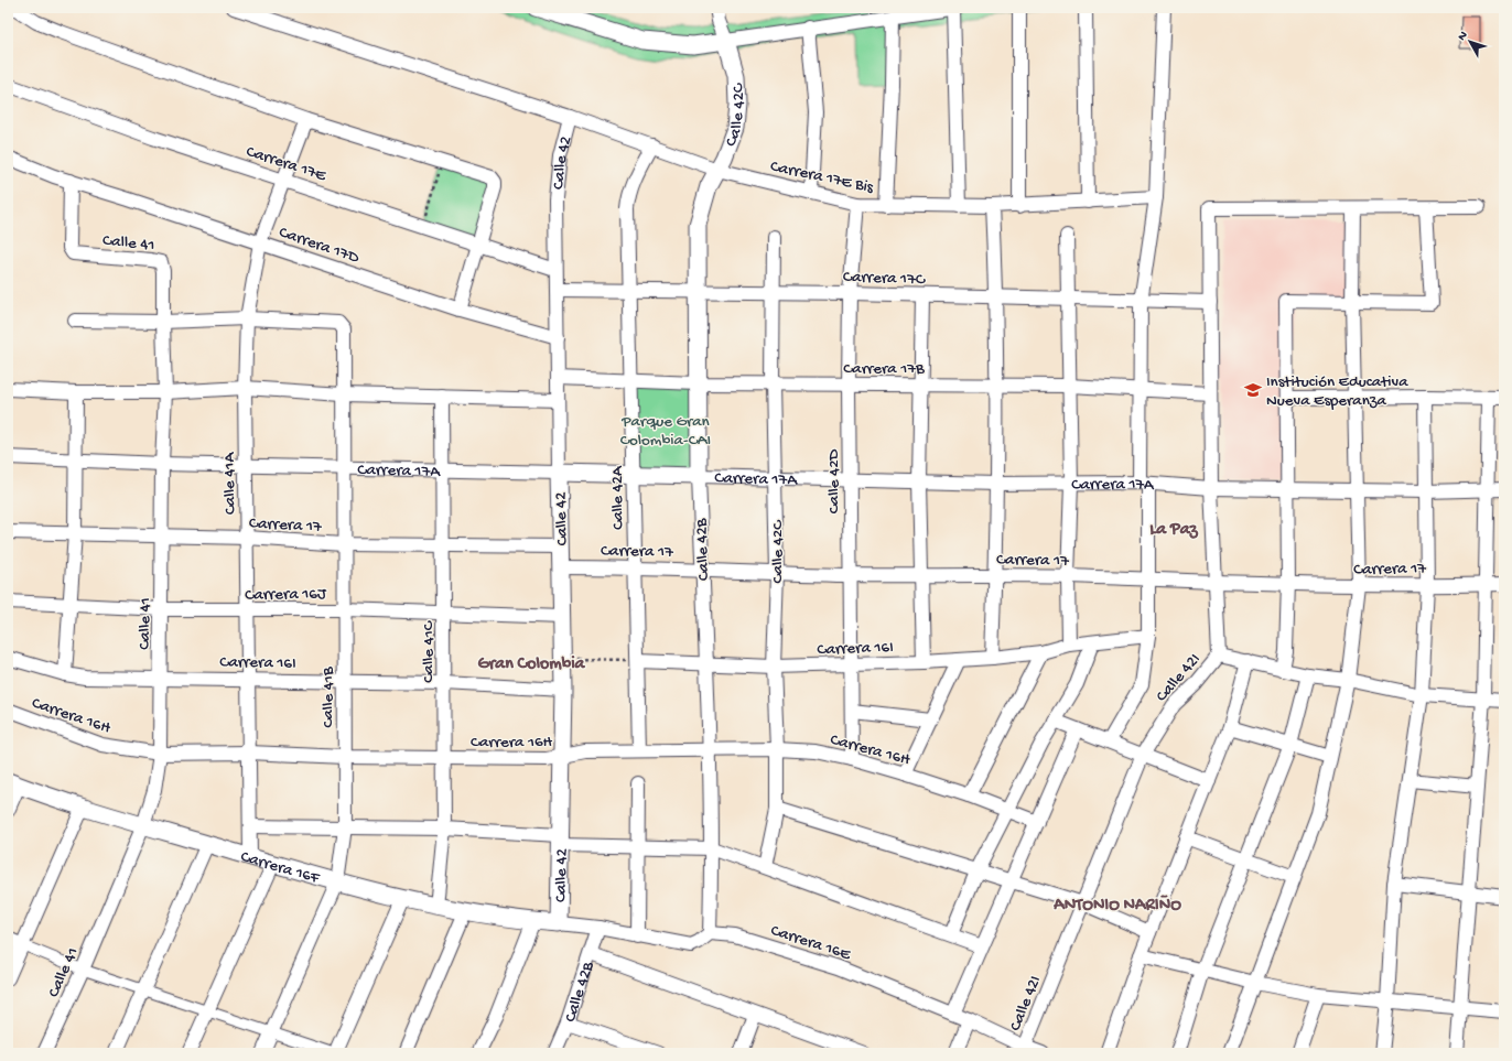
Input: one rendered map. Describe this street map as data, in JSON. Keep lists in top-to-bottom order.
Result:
{
  "streets": {
    "street": [
      "Calle 42C",
      "Carrera 17E",
      "Calle 42",
      "Carrera 17E Bis",
      "Calle 41",
      "Carrera 17D",
      "Carrera 17C",
      "Carrera 17B",
      "Carrera 17A",
      "Calle 42D",
      "Calle 41A",
      "Calle 42A",
      "Carrera 17",
      "Calle 42B",
      "Carrera 16J",
      "Carrera 16I",
      "Calle 41C",
      "Calle 42I",
      "Calle 41B",
      "Carrera 16H",
      "Carrera 16F",
      "Carrera 16E"
    ]
  },
  "crossings": [
    ["Calle 42C", "Carrera 17E Bis"],
    ["Calle 42C", "Carrera 17C"],
    ["Calle 42C", "Carrera 17B"],
    ["Calle 42C", "Carrera 17A"],
    ["Calle 42C", "Carrera 17"],
    ["Calle 42C", "Calle 42B"],
    ["Calle 42C", "Carrera 16I"],
    ["Calle 42C", "Carrera 16H"],
    ["Carrera 17E", "Calle 42"],
    ["Carrera 17E", "Calle 41A"],
    ["Calle 42", "Carrera 17E Bis"],
    ["Calle 42", "Carrera 17D"],
    ["Calle 42", "Carrera 17C"],
    ["Calle 42", "Carrera 17B"],
    ["Calle 42", "Carrera 17A"],
    ["Calle 42", "Carrera 17"],
    ["Calle 42", "Carrera 16J"],
    ["Calle 42", "Carrera 16I"],
    ["Calle 42", "Carrera 16H"],
    ["Calle 42", "Carrera 16F"],
    ["Carrera 17E Bis", "Calle 42D"],
    ["Carrera 17E Bis", "Calle 42A"],
    ["Carrera 17E Bis", "Calle 42B"],
    ["Calle 41", "Carrera 17D"],
    ["Calle 41", "Carrera 17A"],
    ["Calle 41", "Carrera 17"],
    ["Calle 41", "Carrera 16J"],
    ["Calle 41", "Carrera 16I"],
    ["Calle 41", "Carrera 16H"],
    ["Calle 41", "Carrera 16F"],
    ["Carrera 17D", "Calle 41A"],
    ["Carrera 17C", "Calle 42D"],
    ["Carrera 17C", "Calle 42A"],
    ["Carrera 17C", "Calle 42B"],
    ["Carrera 17C", "Calle 42I"],
    ["Carrera 17B", "Calle 42D"],
    ["Carrera 17B", "Calle 42A"],
    ["Carrera 17B", "Calle 42B"],
    ["Carrera 17B", "Calle 42I"],
    ["Carrera 17A", "Calle 42D"],
    ["Carrera 17A", "Calle 41A"],
    ["Carrera 17A", "Calle 42A"],
    ["Carrera 17A", "Calle 42B"],
    ["Carrera 17A", "Calle 41C"],
    ["Carrera 17A", "Calle 42I"],
    ["Carrera 17A", "Calle 41B"],
    ["Calle 42D", "Carrera 17"],
    ["Calle 42D", "Carrera 16I"],
    ["Calle 42D", "Carrera 16H"],
    ["Calle 41A", "Carrera 17"],
    ["Calle 41A", "Carrera 16J"],
    ["Calle 41A", "Carrera 16I"],
    ["Calle 41A", "Calle 41B"],
    ["Calle 41A", "Carrera 16H"],
    ["Calle 41A", "Carrera 16F"],
    ["Calle 42A", "Carrera 17"],
    ["Calle 42A", "Carrera 16I"],
    ["Calle 42A", "Carrera 16H"],
    ["Carrera 17", "Calle 42B"],
    ["Carrera 17", "Calle 41C"],
    ["Carrera 17", "Calle 42I"],
    ["Carrera 17", "Calle 41B"],
    ["Calle 42B", "Carrera 16I"],
    ["Calle 42B", "Carrera 16H"],
    ["Calle 42B", "Carrera 16E"],
    ["Carrera 16J", "Calle 41C"],
    ["Carrera 16J", "Calle 41B"],
    ["Carrera 16I", "Calle 41C"],
    ["Carrera 16I", "Calle 41B"],
    ["Calle 41C", "Carrera 16H"],
    ["Calle 41C", "Carrera 16F"],
    ["Calle 42I", "Carrera 16E"],
    ["Calle 41B", "Carrera 16H"],
    ["Calle 41B", "Carrera 16F"]
  ],
  "districts": ["La Paz", "Gran Colombia", "ANTONIO NARIÑO"],
  "parks": ["Parque Gran Colombia-CAI"],
  "places": {
    "school or university": ["Institución Educativa Nueva Esperanza"]
  },
  "north": "top left"
}
